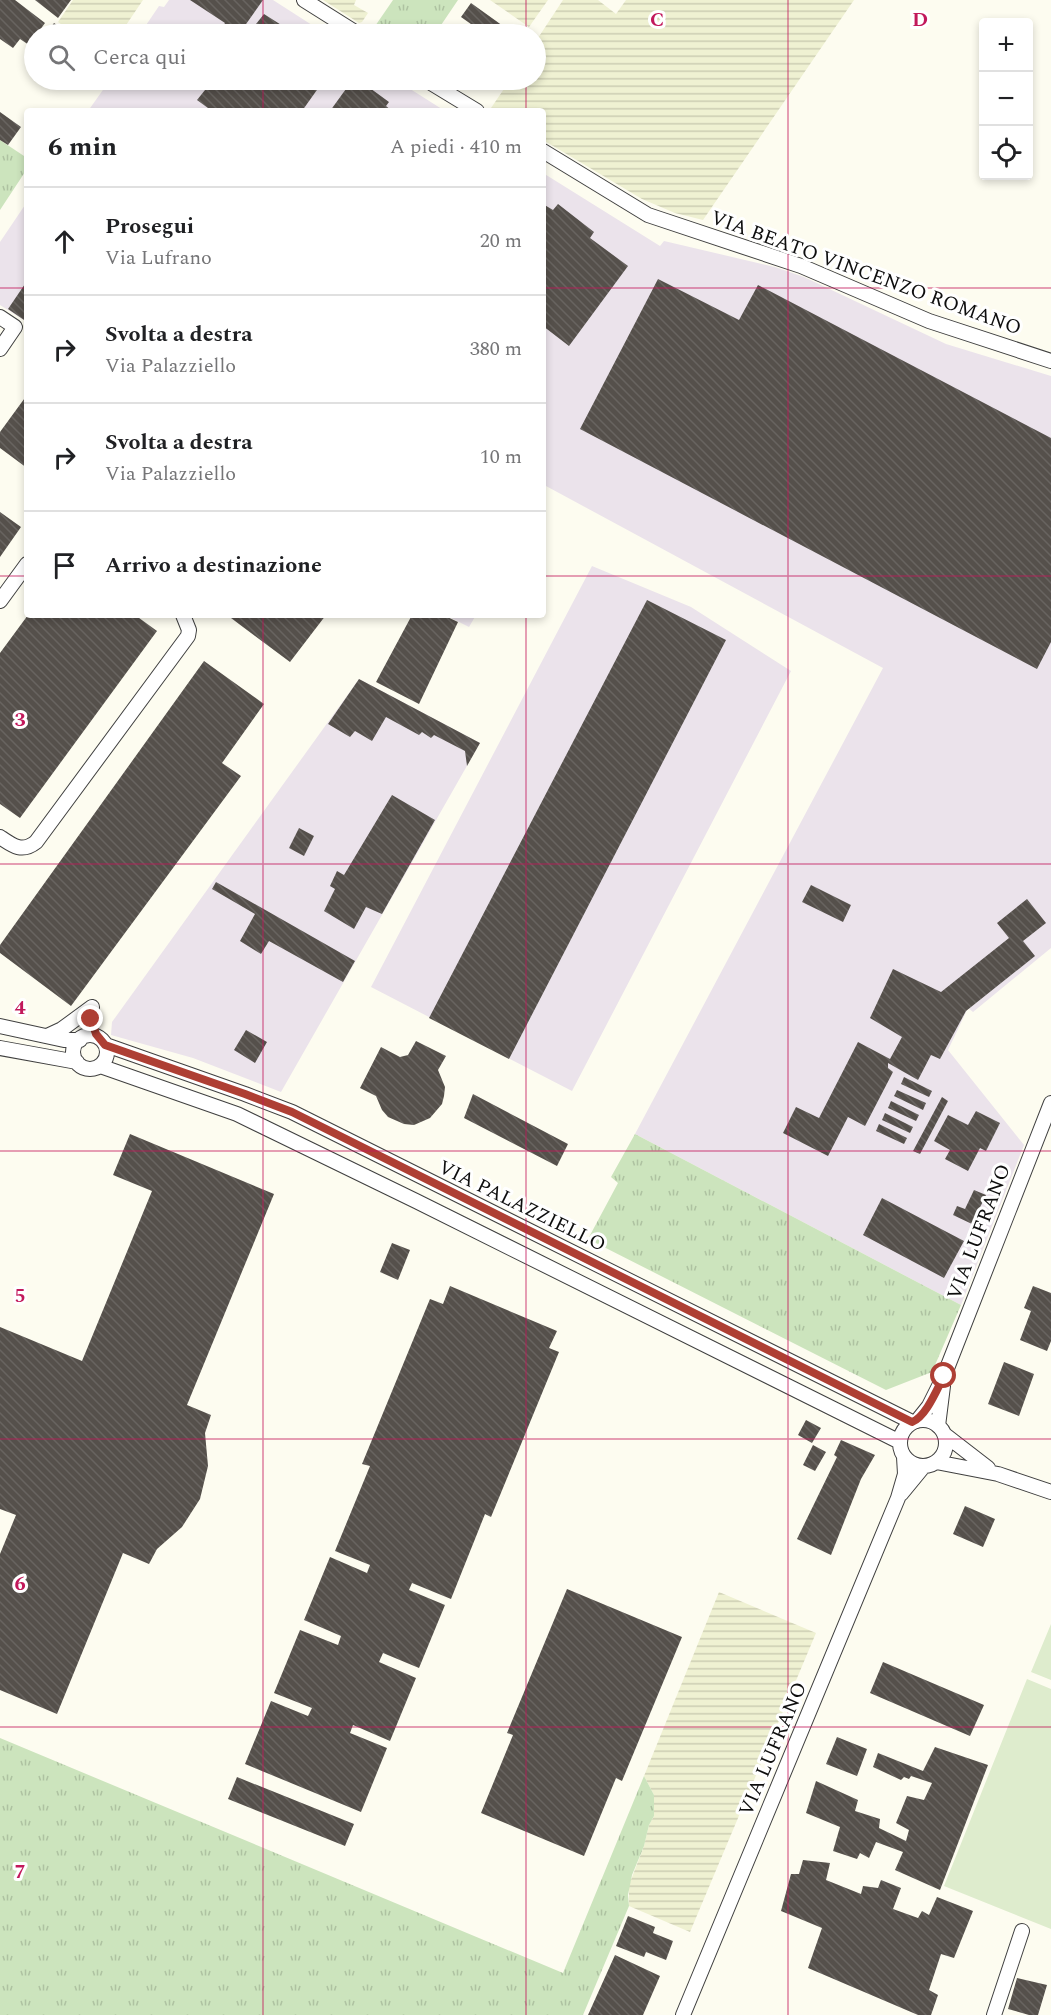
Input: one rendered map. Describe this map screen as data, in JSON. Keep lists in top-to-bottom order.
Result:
{
  "streets": {
    "street": ["VIA BEATO VINCENZO ROMANO", "VIA PALAZZIELLO", "VIA LUFRANO"]
  },
  "crossings": [
    ["VIA PALAZZIELLO", "VIA LUFRANO"]
  ],
  "page": {
    "map_buttons": ["+", "−"],
    "search": "Cerca qui",
    "heading": ["6 min", "A piedi · 410 m"],
    "list": [
      ["Prosegui", "Via Lufrano", "20 m"],
      ["Svolta a destra", "Via Palazziello", "380 m"],
      ["Svolta a destra", "Via Palazziello", "10 m"],
      "Arrivo a destinazione"
    ]
  },
  "grid": {
    "columns": ["C", "D"],
    "rows": [
      "3",
      "4",
      "5",
      "6",
      "7"
    ]
  }
}
